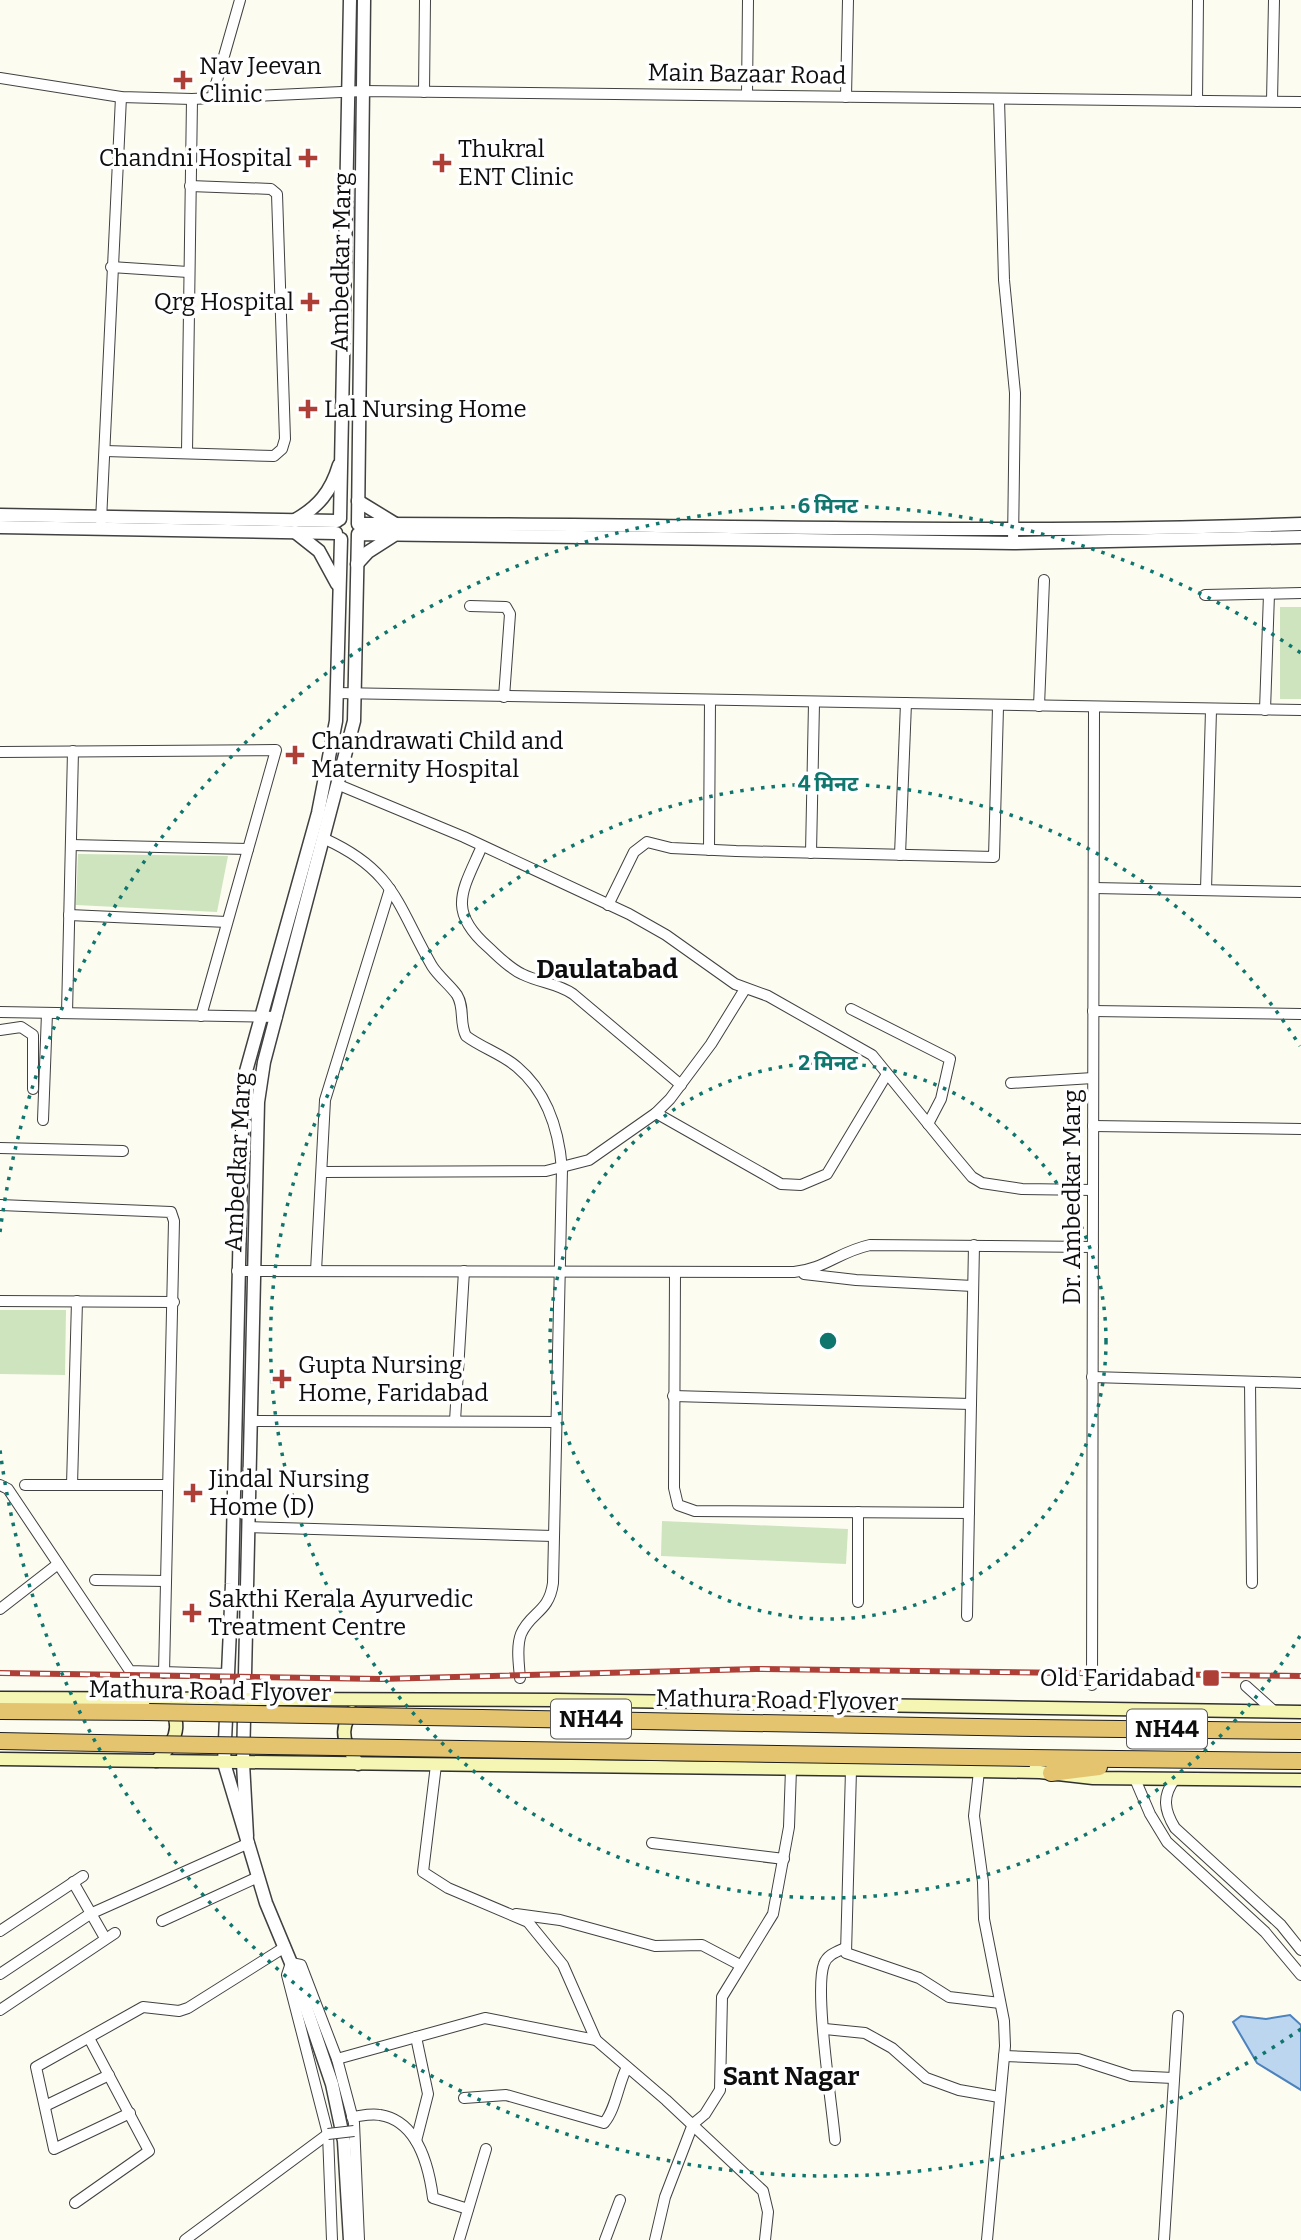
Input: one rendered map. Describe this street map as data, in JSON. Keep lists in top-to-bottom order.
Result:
{
  "streets": {
    "highway": ["Mathura Road Flyover", "NH44"],
    "street": ["Main Bazaar Road", "Ambedkar Marg", "Dr. Ambedkar Marg"]
  },
  "crossings": [
    ["Main Bazaar Road", "Ambedkar Marg"]
  ],
  "districts": ["Daulatabad", "Sant Nagar"],
  "places": {
    "health": [
      "Nav Jeevan Clinic",
      "Chandni Hospital",
      "Thukral ENT Clinic",
      "Qrg Hospital",
      "Lal Nursing Home",
      "Chandrawati Child and Maternity Hospital",
      "Gupta Nursing Home, Faridabad",
      "Jindal Nursing Home (D)",
      "Sakthi Kerala Ayurvedic Treatment Centre"
    ],
    "transit": ["Old Faridabad"]
  },
  "rings": ["6 मिनट", "4 मिनट", "2 मिनट"]
}
